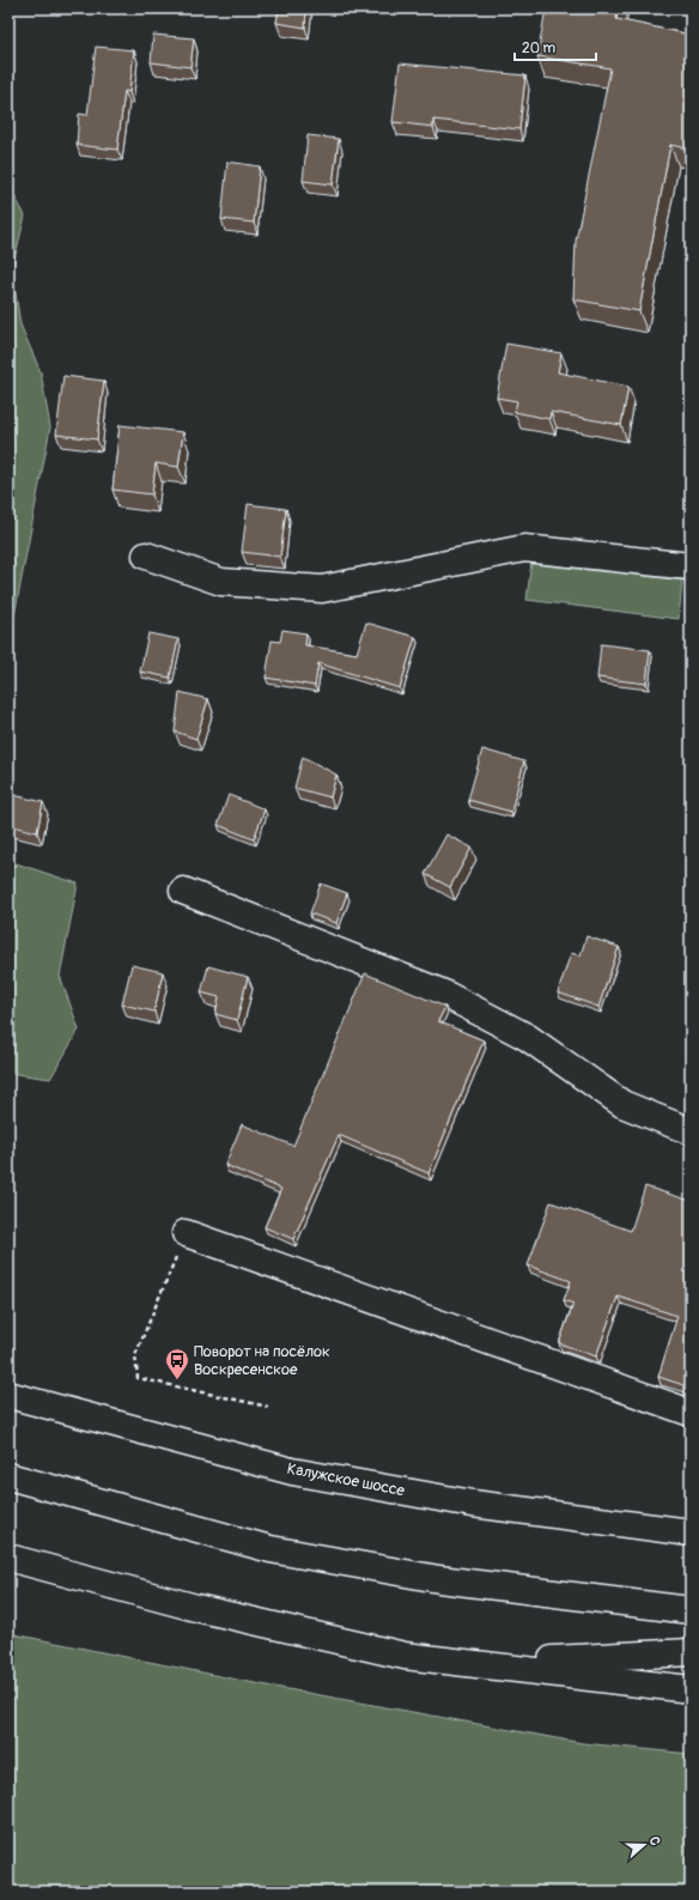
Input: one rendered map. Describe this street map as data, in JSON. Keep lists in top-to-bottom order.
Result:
{
  "streets": {
    "main road": ["Калужское шоссе"]
  },
  "places": {
    "bus stop": ["Поворот на посёлок Воскресенское"]
  },
  "scale_bar": "20 m",
  "north": "right"
}
